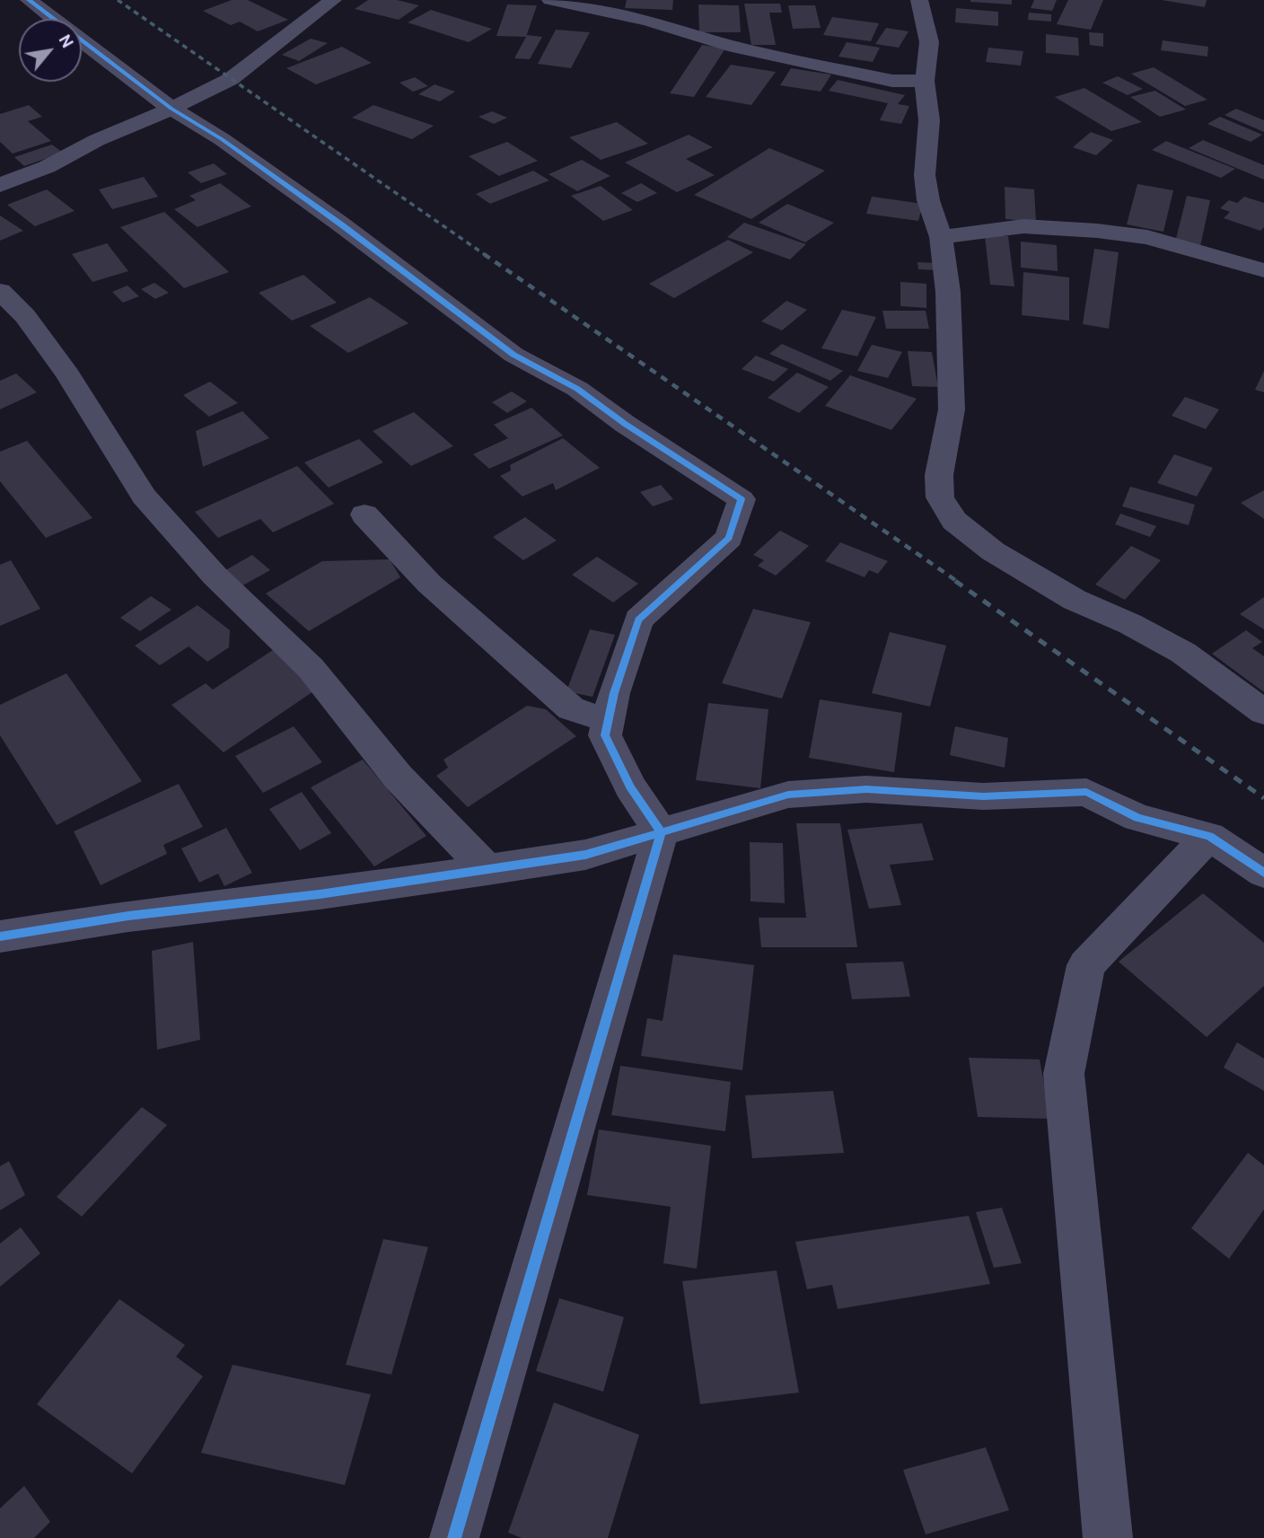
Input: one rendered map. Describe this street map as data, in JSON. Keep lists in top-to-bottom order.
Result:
{
  "north": "top right"
}
